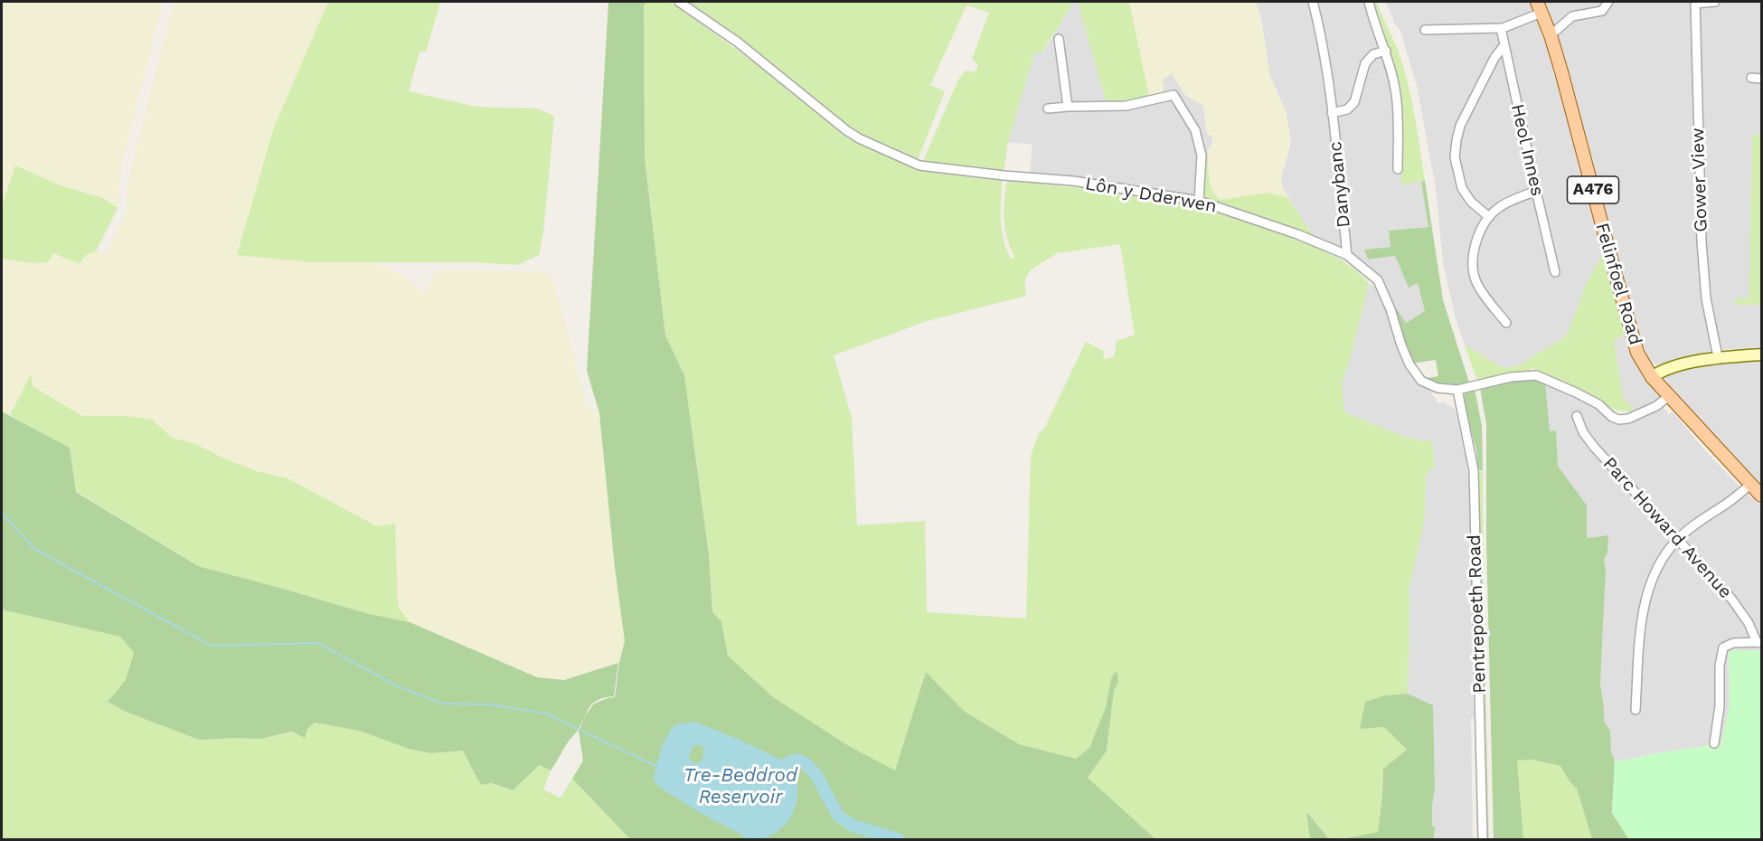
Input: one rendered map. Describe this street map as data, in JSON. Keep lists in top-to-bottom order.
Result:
{
  "streets": {
    "main road": ["A476", "Felinfoel Road"],
    "street": [
      "Heol Innes",
      "Gower View",
      "Danybanc",
      "Lôn y Dderwen",
      "Parc Howard Avenue",
      "Pentrepoeth Road"
    ]
  },
  "crossings": [
    ["Danybanc", "Lôn y Dderwen"],
    ["Lôn y Dderwen", "Felinfoel Road"],
    ["Lôn y Dderwen", "Pentrepoeth Road"]
  ],
  "water": ["Tre-Beddrod Reservoir"]
}
